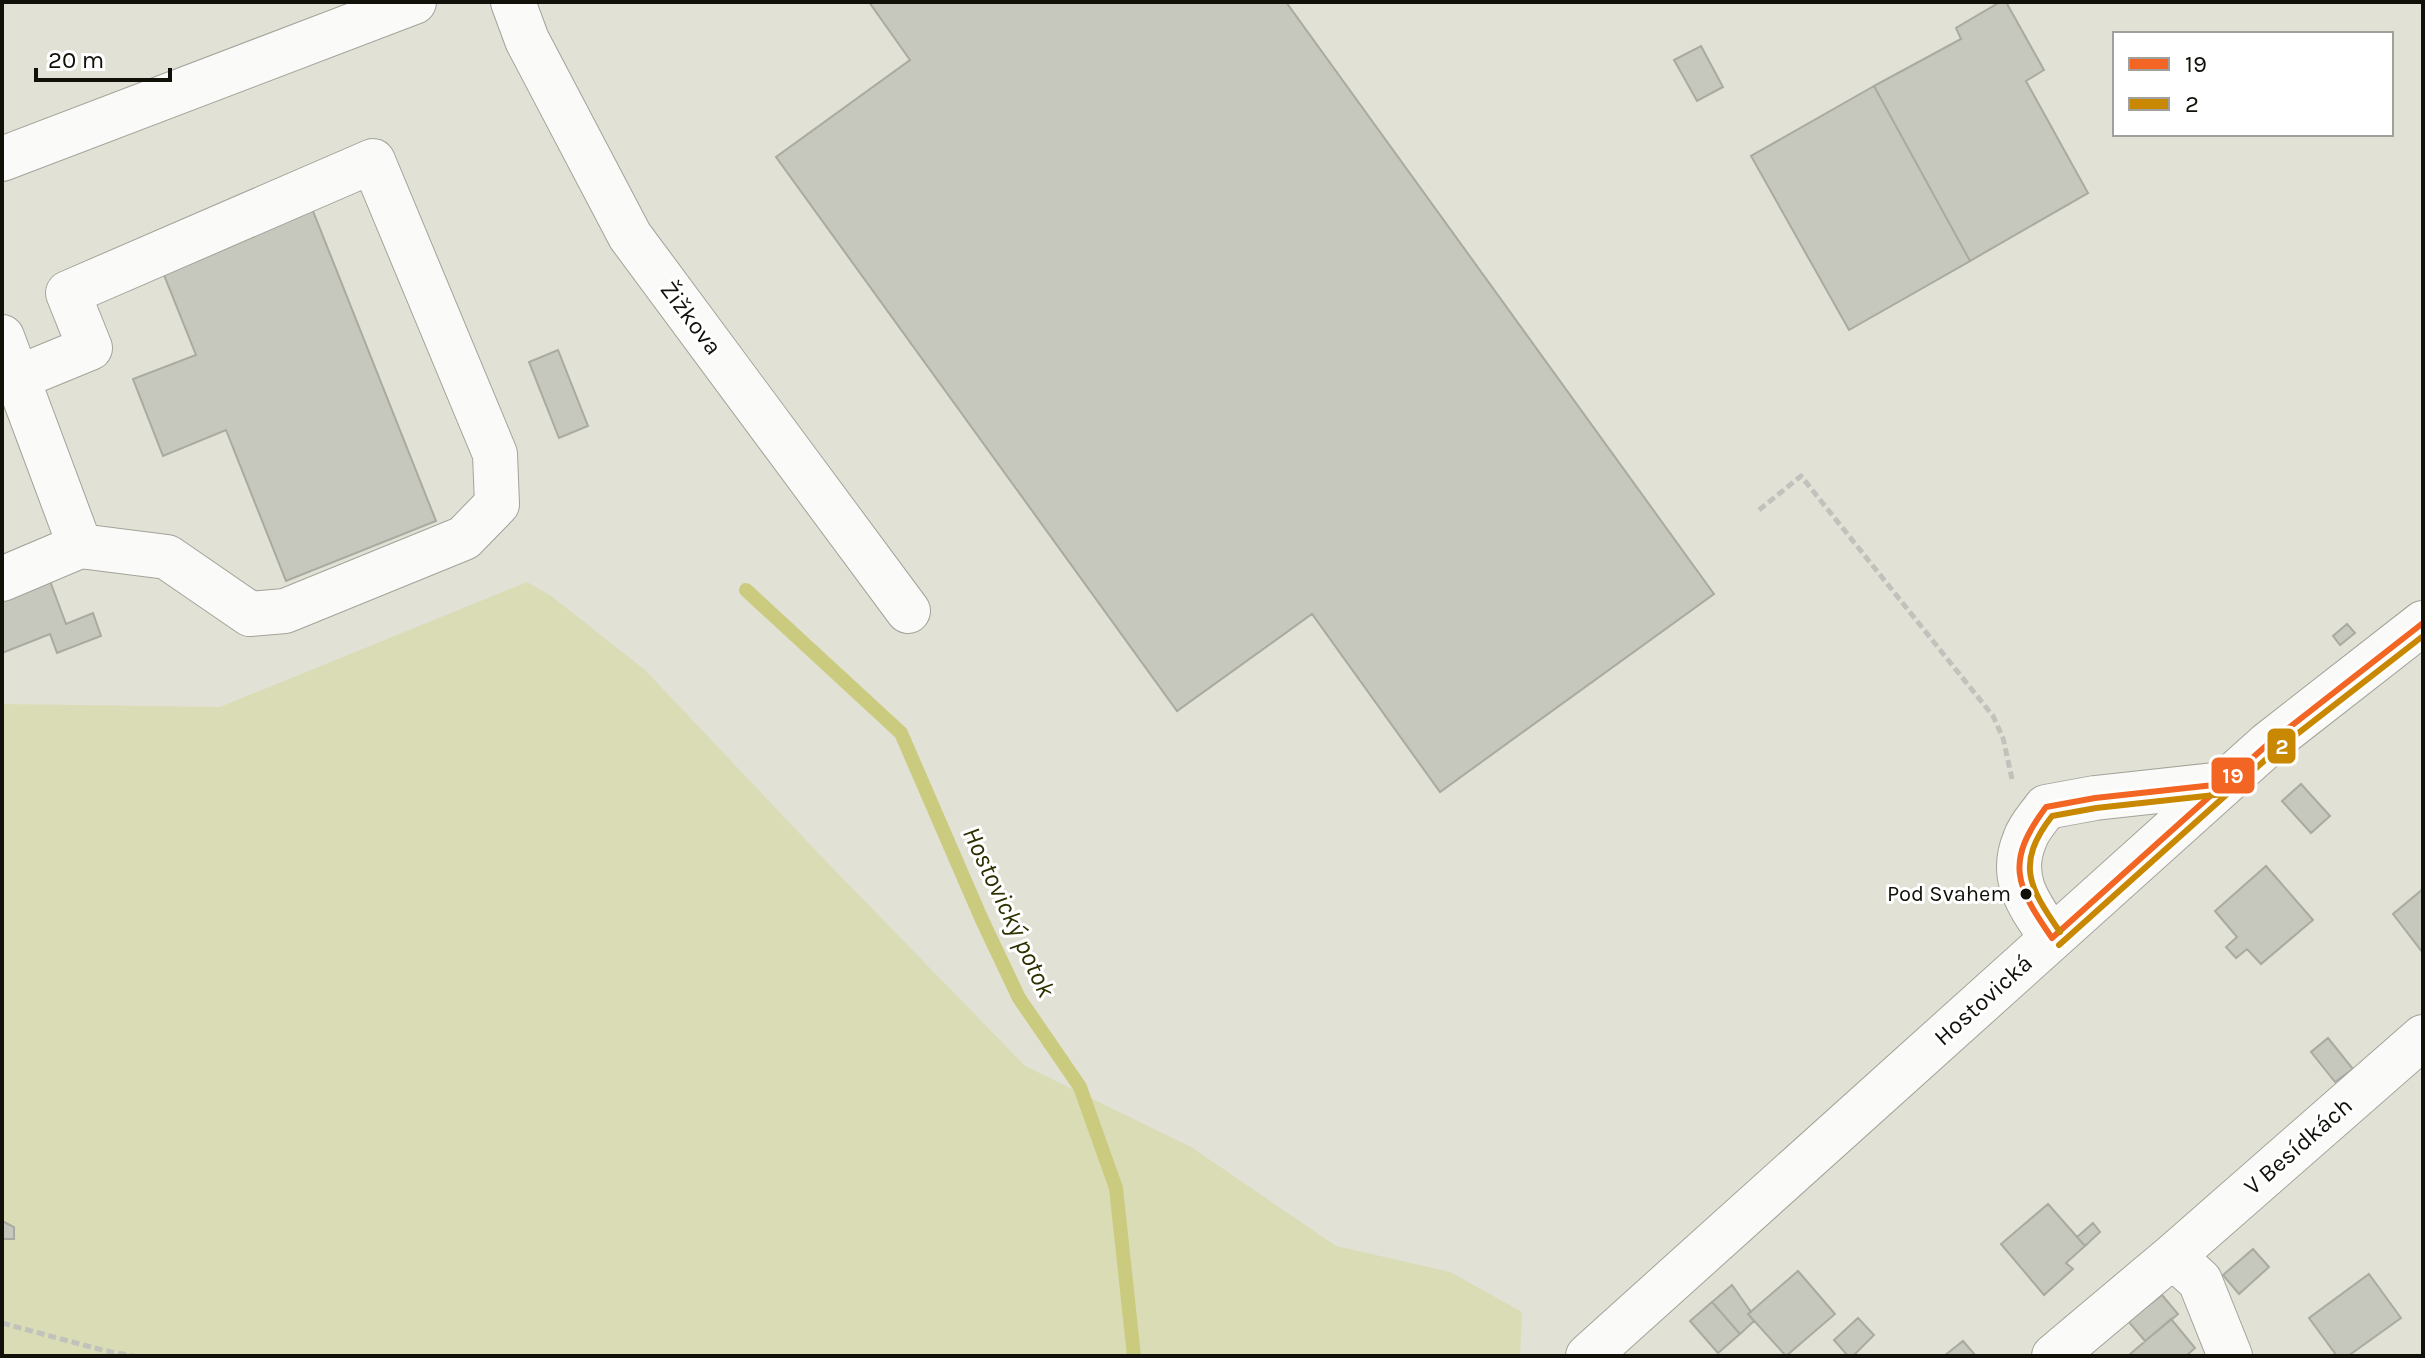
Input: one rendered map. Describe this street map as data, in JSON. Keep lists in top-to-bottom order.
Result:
{
  "streets": {
    "street": ["Žižkova", "Hostovická", "V Besídkách"]
  },
  "water": ["Hostovický potok"],
  "places": ["Pod Svahem"],
  "lines": ["transit line 19", "transit line 2"],
  "legend": ["19", "2"],
  "scale_bar": "20 m"
}
